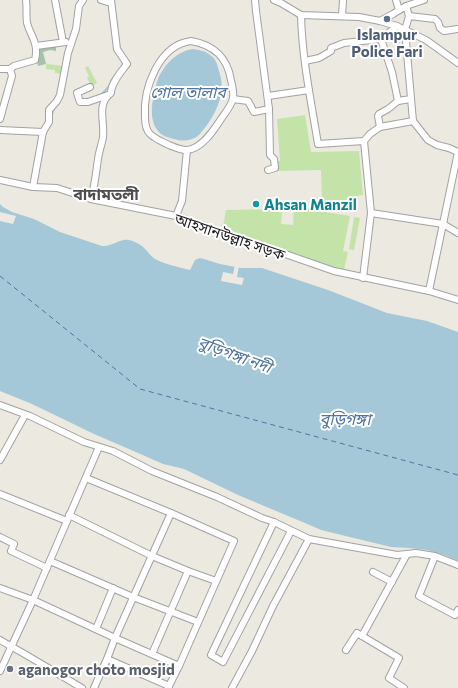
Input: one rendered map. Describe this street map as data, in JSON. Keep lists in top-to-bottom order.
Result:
{
  "streets": {
    "street": ["আহসানউল্লাহ সড়ক"]
  },
  "districts": ["বাদামতলী"],
  "water": ["গোল তালাব", "বুড়িগঙ্গা নদী", "বুড়িগঙ্গা"],
  "places": ["Islampur Police Fari", "Ahsan Manzil", "aganogor choto mosjid"]
}
